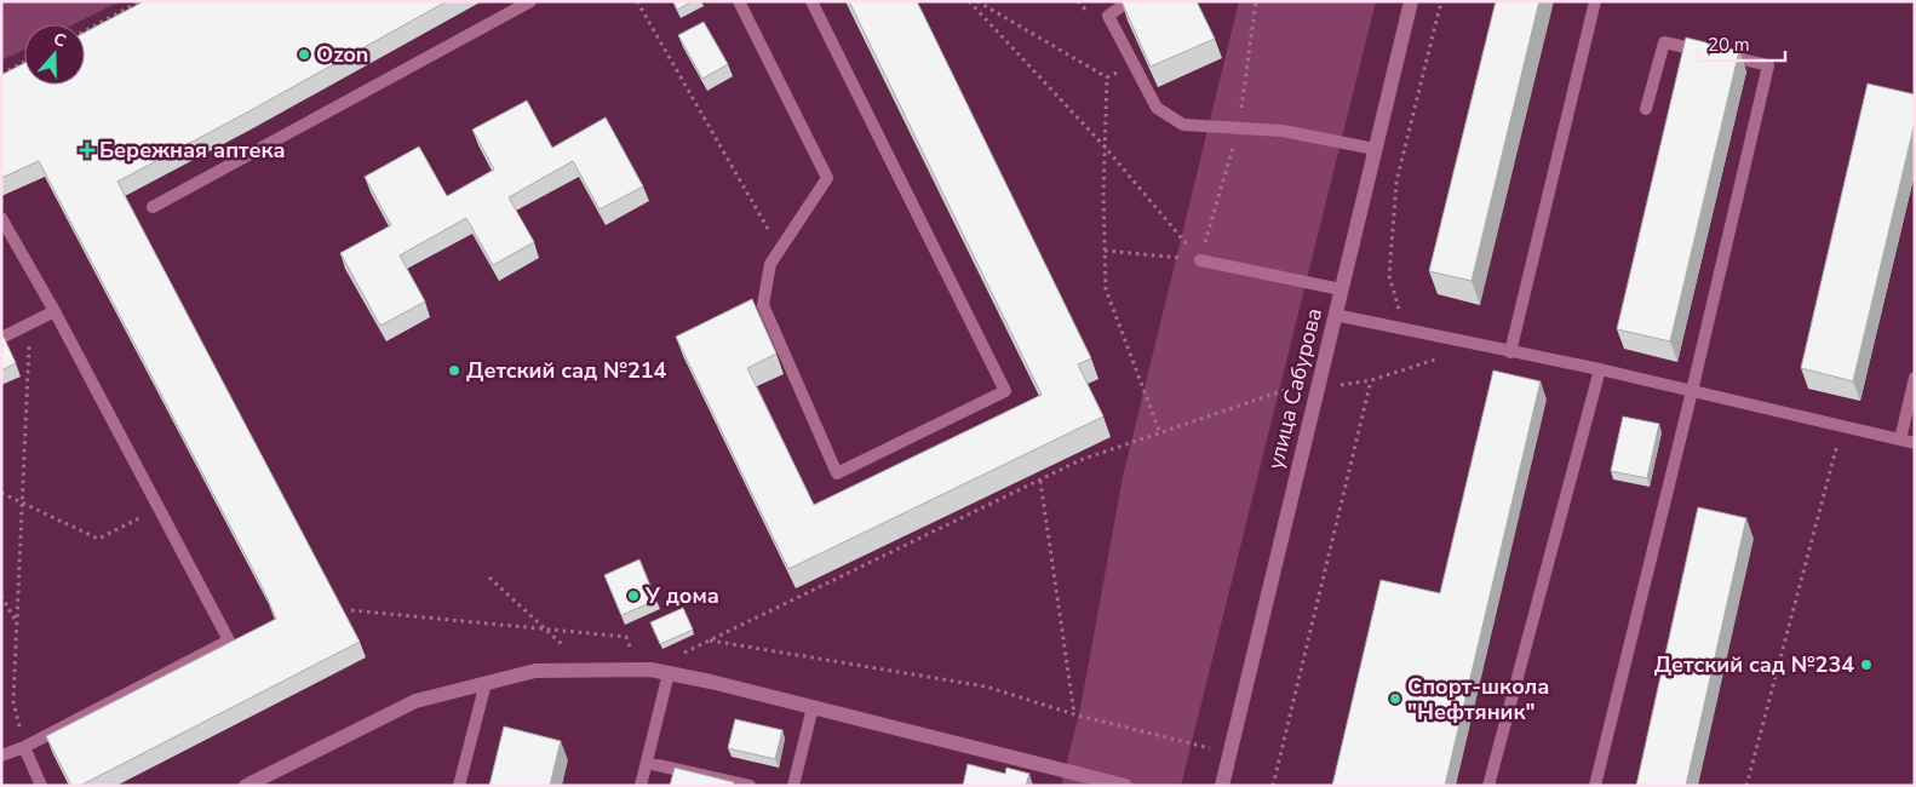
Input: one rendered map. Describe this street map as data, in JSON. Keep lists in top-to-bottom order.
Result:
{
  "streets": {
    "street": ["улица Сабурова"]
  },
  "places": {
    "other": [
      "Ozon",
      "Детский сад №214",
      "У дома",
      "Детский сад №234",
      "Спорт-школа \"Нефтяник\""
    ],
    "health": ["Бережная аптека"]
  },
  "scale_bar": "20 m",
  "north": "top"
}
